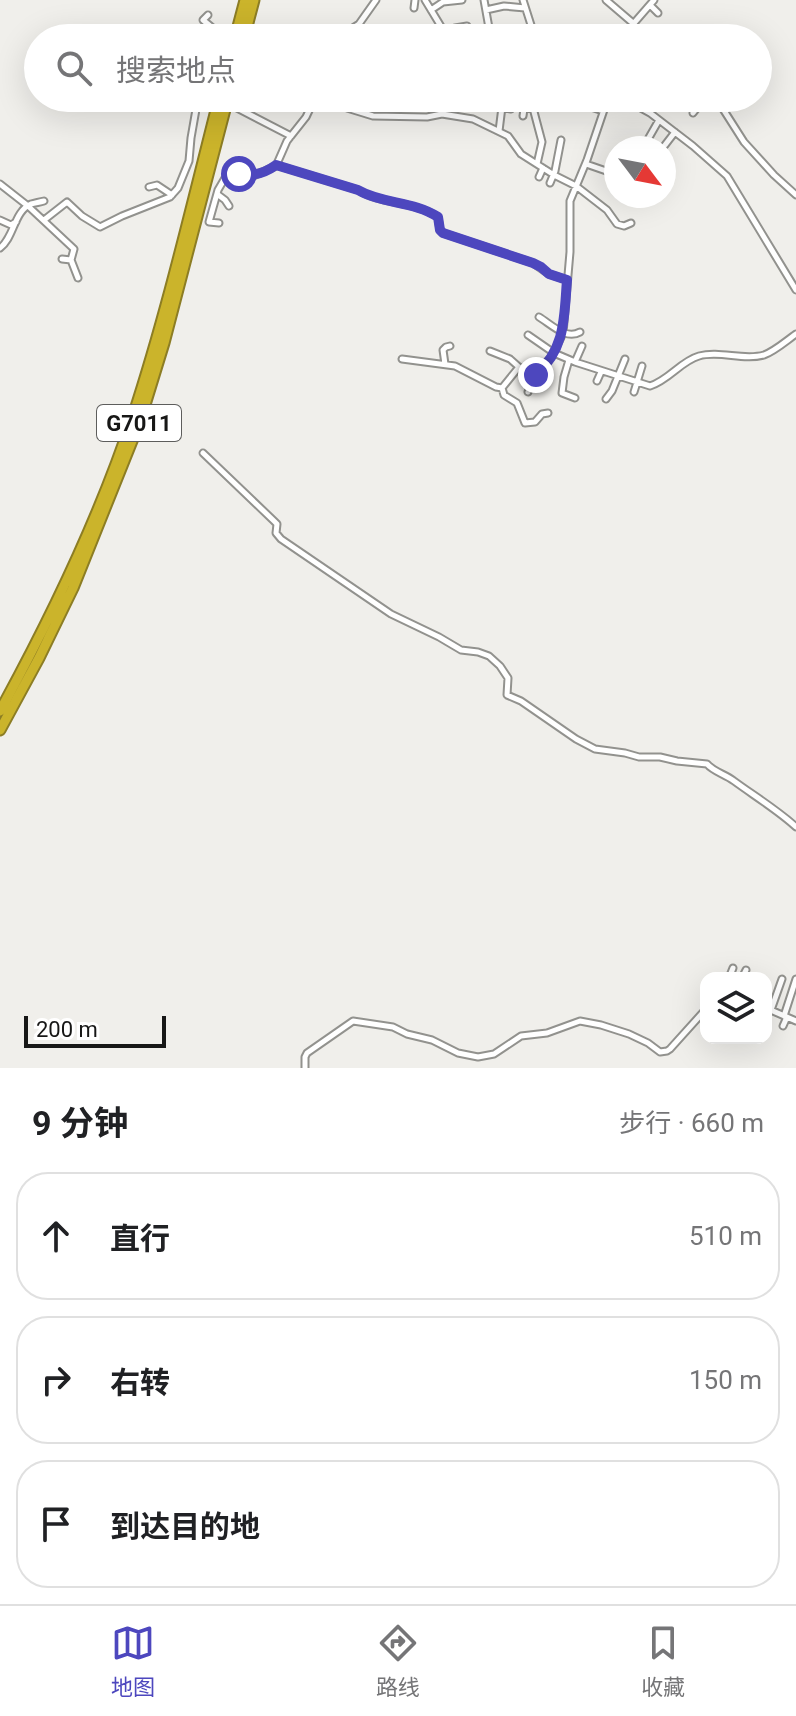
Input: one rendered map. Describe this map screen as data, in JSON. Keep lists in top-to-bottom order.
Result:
{
  "streets": {
    "highway": ["G7011"]
  },
  "scale_bar": "200 m",
  "north": "bottom right",
  "page": {
    "search": "搜索地点",
    "scale": "200 m",
    "heading": ["9 分钟", "步行 · 660 m"],
    "list": [
      ["直行", "510 m"],
      ["右转", "150 m"],
      "到达目的地"
    ],
    "nav": ["地图", "路线", "收藏"]
  }
}
